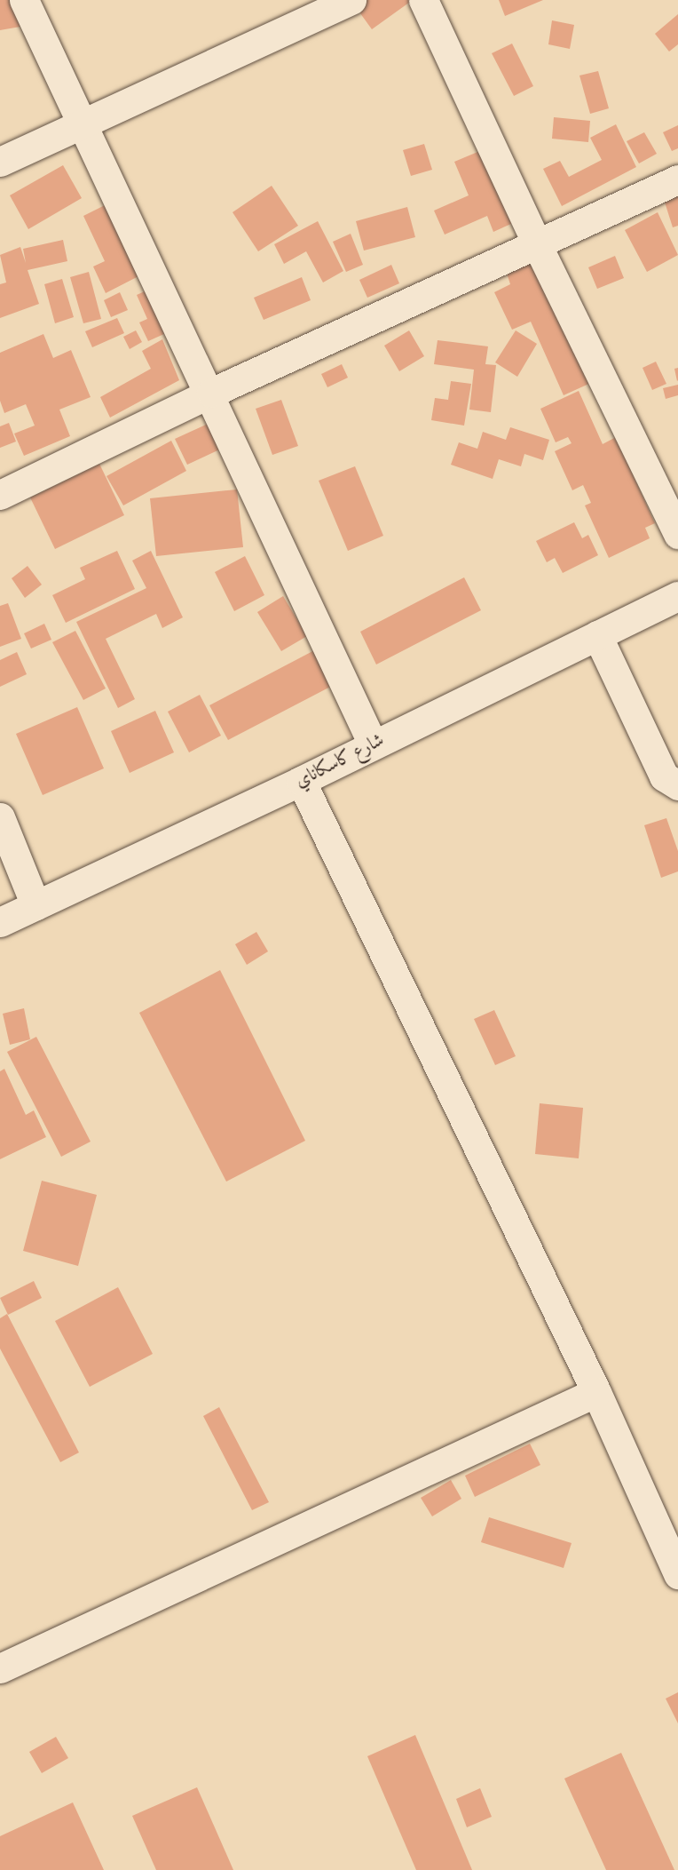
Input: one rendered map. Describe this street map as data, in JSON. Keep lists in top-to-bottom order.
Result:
{
  "streets": {
    "street": ["شارع كاسكاناي"]
  }
}
